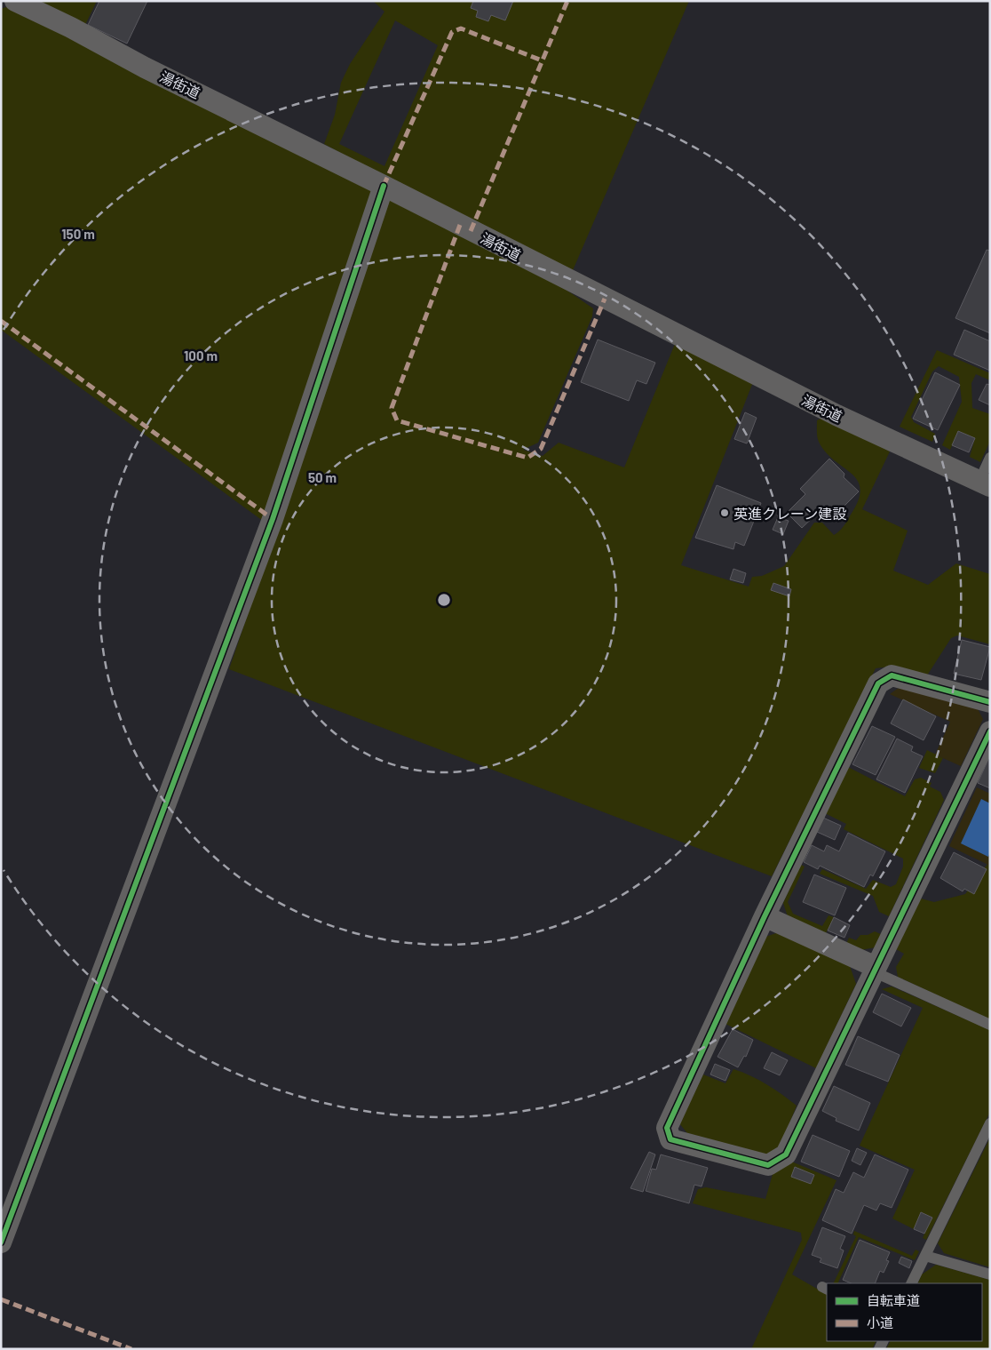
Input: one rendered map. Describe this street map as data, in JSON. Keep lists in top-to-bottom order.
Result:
{
  "streets": {
    "street": ["湯街道"]
  },
  "places": ["英進クレーン建設"],
  "legend": ["自転車道", "小道"],
  "rings": ["150 m", "100 m", "50 m"]
}
